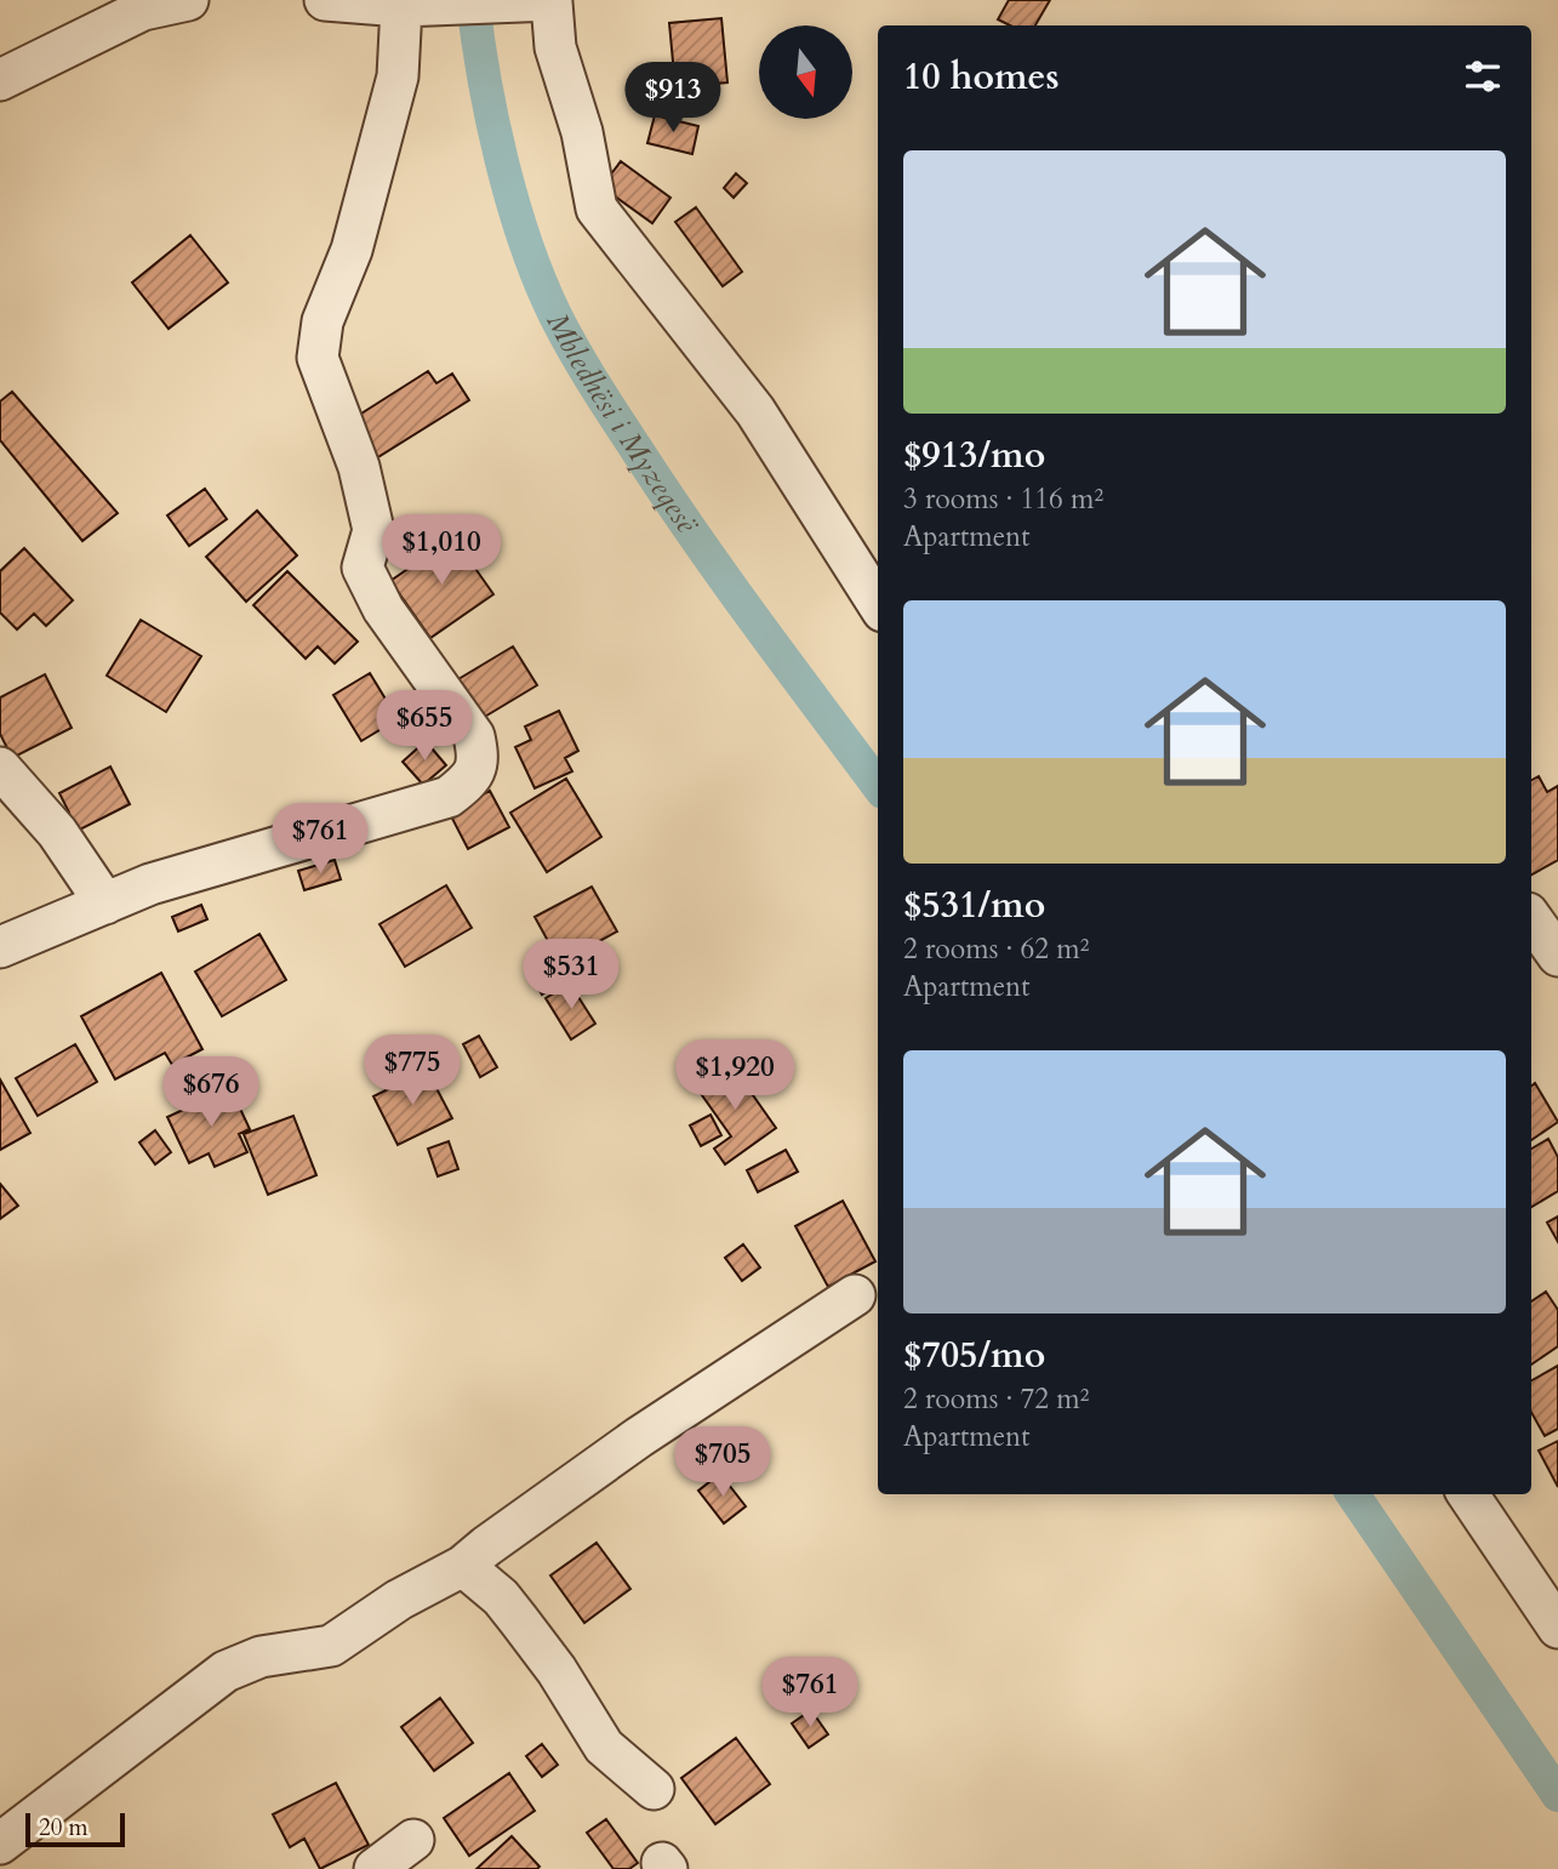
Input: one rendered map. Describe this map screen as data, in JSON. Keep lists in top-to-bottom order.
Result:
{
  "water": ["Mbledhësi i Myzeqesë"],
  "scale_bar": "20 m",
  "north": "bottom",
  "page": {
    "heading": "10 homes",
    "price": [
      "$913",
      "$1,010",
      "$655",
      "$761",
      "$531",
      "$775",
      "$1,920",
      "$676",
      "$705",
      "$761"
    ],
    "list": [
      {
        "name": "$913/mo",
        "note": "3 rooms · 116 m² · Apartment"
      },
      {
        "name": "$531/mo",
        "note": "2 rooms · 62 m² · Apartment"
      },
      {
        "name": "$705/mo",
        "note": "2 rooms · 72 m² · Apartment"
      }
    ],
    "scale": "20 m"
  }
}
